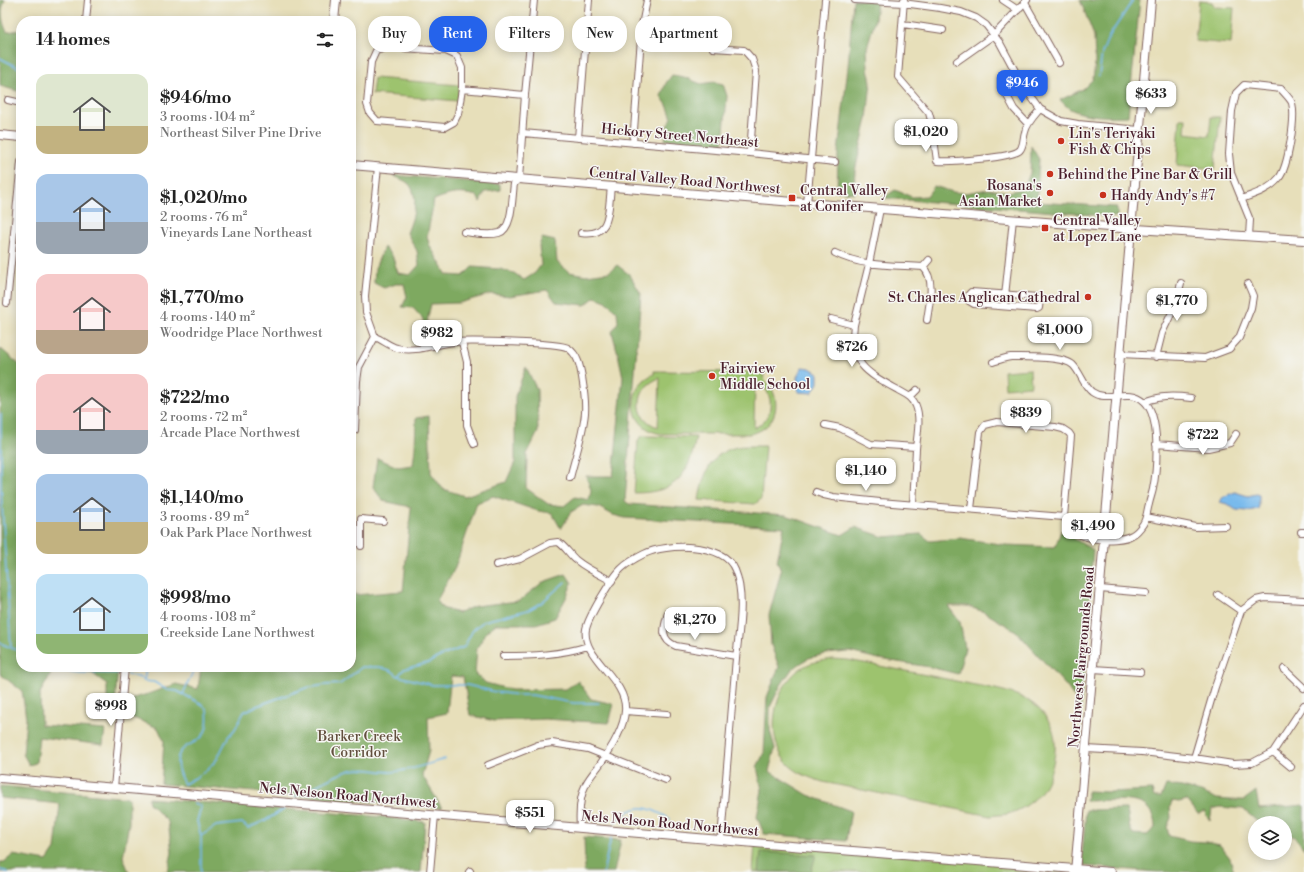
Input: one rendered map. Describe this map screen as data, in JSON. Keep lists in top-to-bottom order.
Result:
{
  "streets": {
    "main road": ["Central Valley Road Northwest", "Northwest Fairgrounds Road", "Nels Nelson Road Northwest"],
    "street": ["Hickory Street Northeast"]
  },
  "crossings": [
    ["Central Valley Road Northwest", "Northwest Fairgrounds Road"],
    ["Northwest Fairgrounds Road", "Nels Nelson Road Northwest"]
  ],
  "parks": ["Barker Creek Corridor"],
  "places": {
    "other": [
      "Lin's Teriyaki Fish & Chips",
      "Behind the Pine Bar & Grill",
      "Rosana's Asian Market",
      "Handy Andy's #7",
      "St. Charles Anglican Cathedral",
      "Fairview Middle School"
    ],
    "transit": ["Central Valley at Conifer", "Central Valley at Lopez Lane"]
  },
  "page": {
    "chip": [
      "Buy",
      "Rent",
      "Filters",
      "New",
      "Apartment"
    ],
    "heading": "14 homes",
    "list": [
      {
        "name": "$946/mo",
        "note": "3 rooms · 104 m² · Northeast Silver Pine Drive"
      },
      {
        "name": "$1,020/mo",
        "note": "2 rooms · 76 m² · Vineyards Lane Northeast"
      },
      {
        "name": "$1,770/mo",
        "note": "4 rooms · 140 m² · Woodridge Place Northwest"
      },
      {
        "name": "$722/mo",
        "note": "2 rooms · 72 m² · Arcade Place Northwest"
      },
      {
        "name": "$1,140/mo",
        "note": "3 rooms · 89 m² · Oak Park Place Northwest"
      },
      {
        "name": "$998/mo",
        "note": "4 rooms · 108 m² · Creekside Lane Northwest"
      }
    ],
    "price": [
      "$946",
      "$633",
      "$1,020",
      "$1,770",
      "$1,000",
      "$982",
      "$726",
      "$839",
      "$722",
      "$1,140",
      "$1,490",
      "$1,270",
      "$998",
      "$551"
    ]
  }
}
